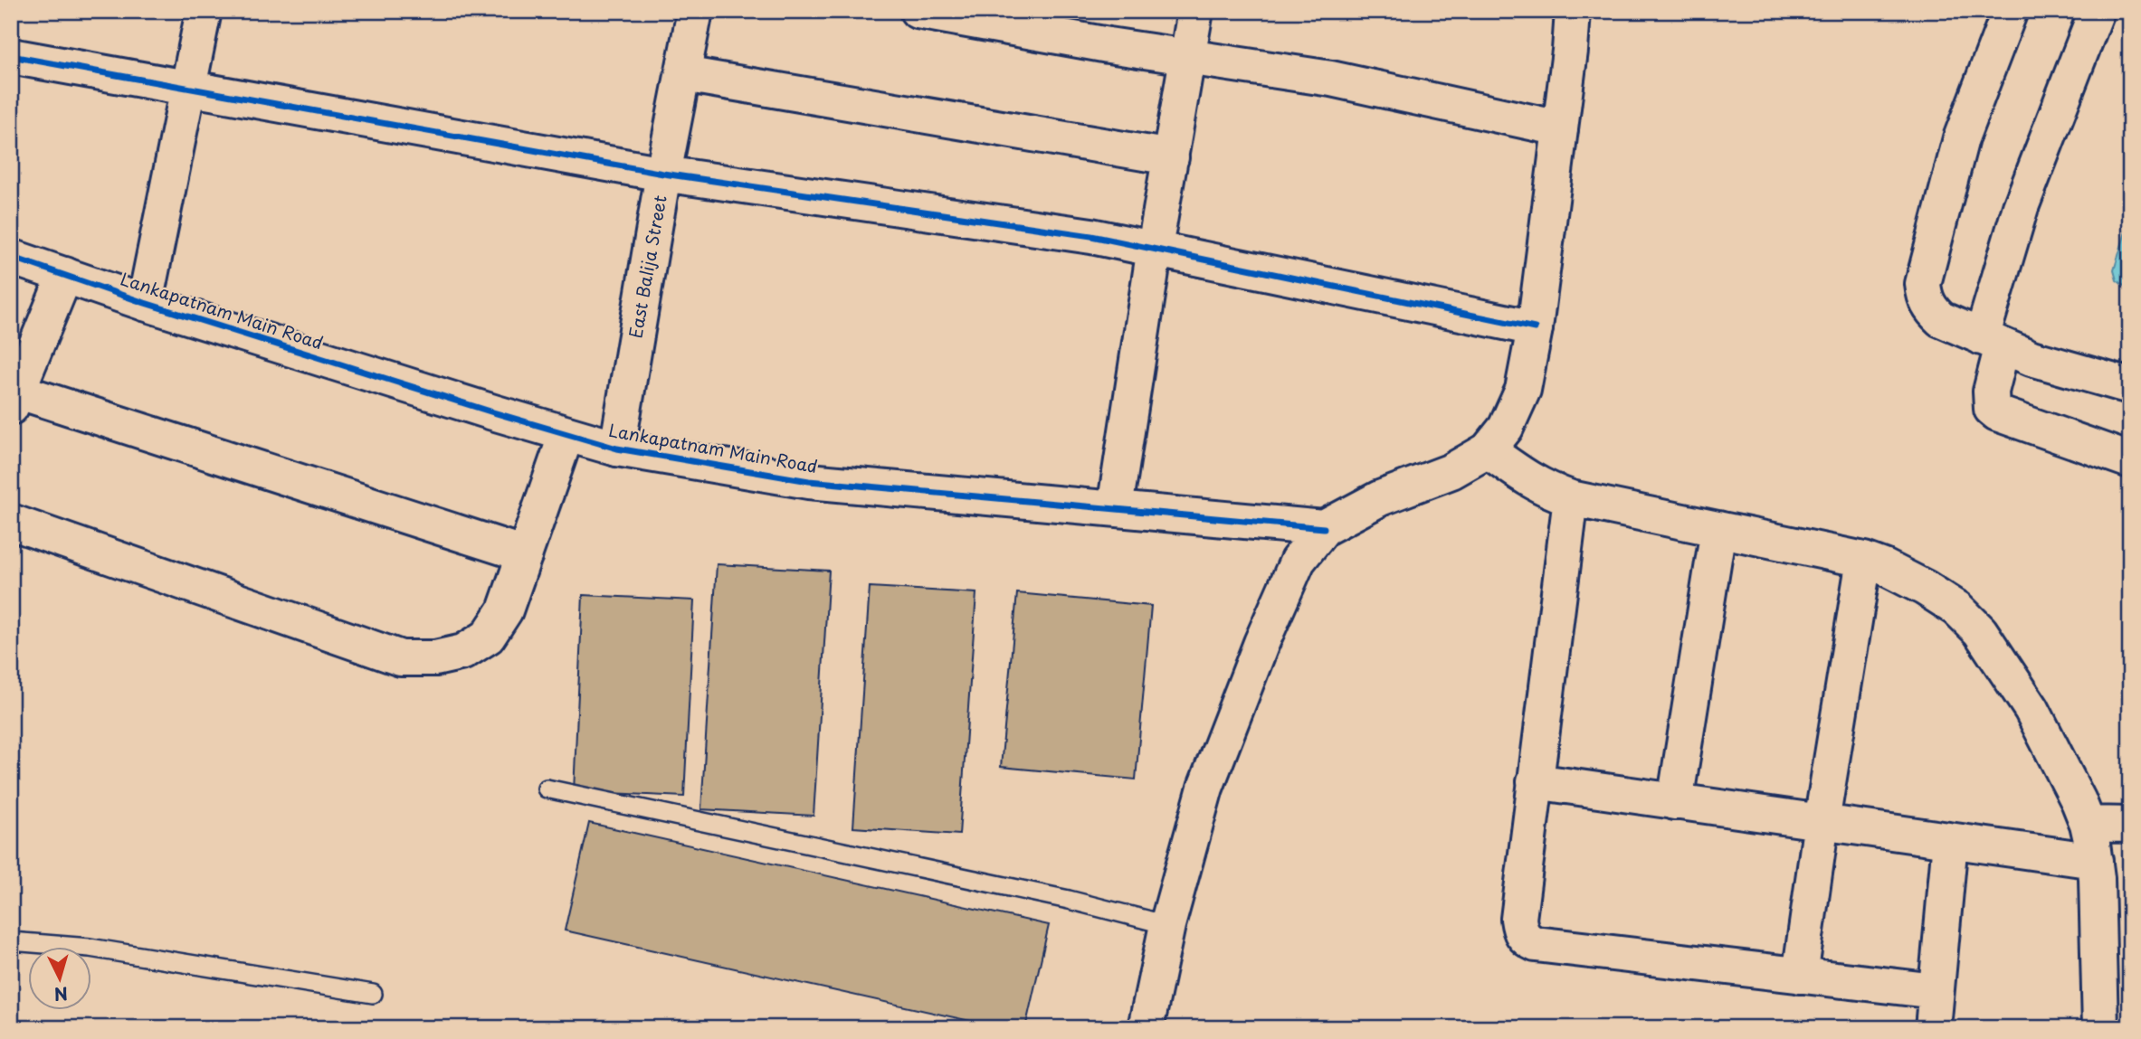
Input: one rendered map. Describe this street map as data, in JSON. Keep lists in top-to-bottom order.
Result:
{
  "streets": {
    "street": ["East Balija Street", "Lankapatnam Main Road"]
  },
  "crossings": [
    ["East Balija Street", "Lankapatnam Main Road"]
  ],
  "north": "bottom"
}
